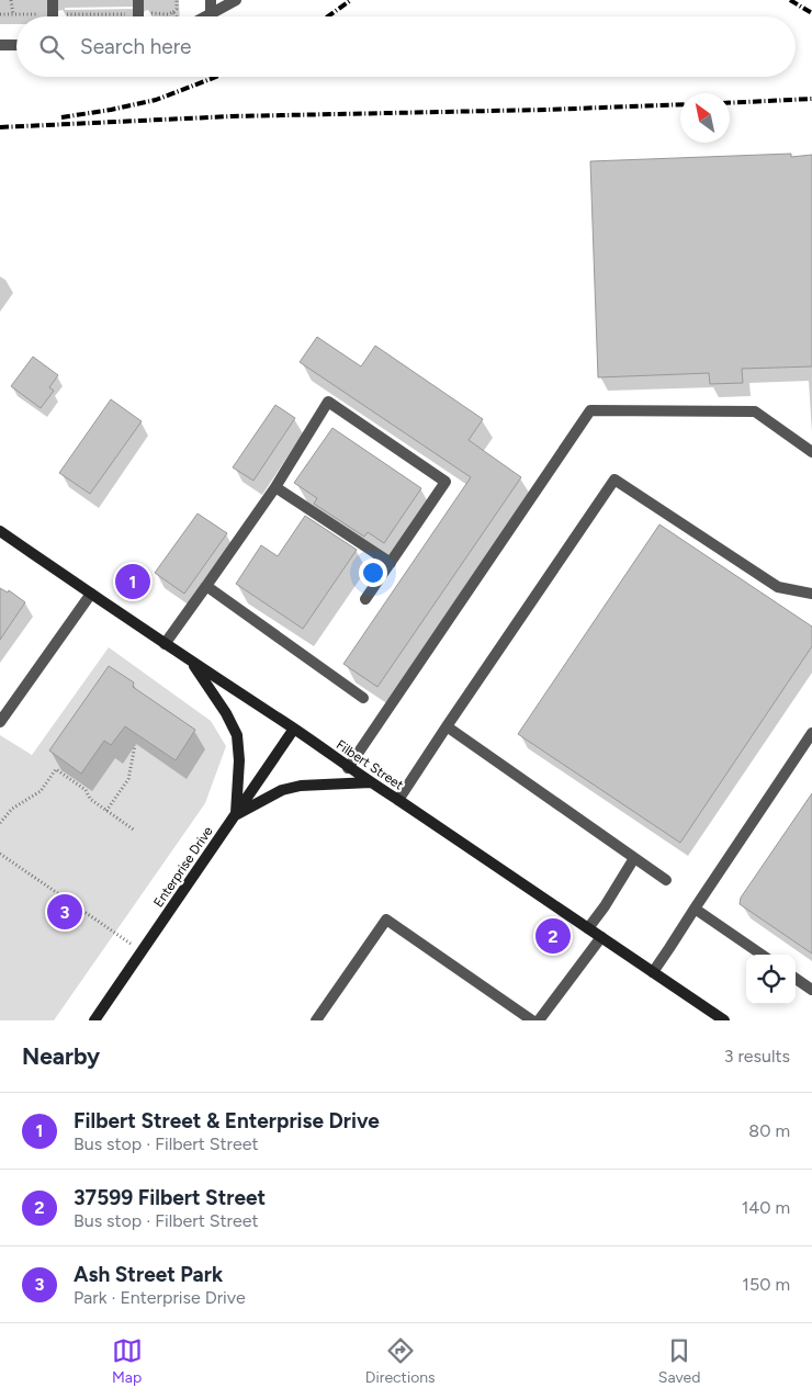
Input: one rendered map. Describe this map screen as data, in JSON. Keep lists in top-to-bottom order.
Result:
{
  "streets": {
    "street": ["Filbert Street", "Enterprise Drive"]
  },
  "crossings": [
    ["Filbert Street", "Enterprise Drive"]
  ],
  "north": "top left",
  "page": {
    "search": "Search here",
    "pins": ["1", "3", "2"],
    "heading": ["Nearby", "3 results"],
    "list": [
      {
        "mark": "1",
        "name": "Filbert Street & Enterprise Drive",
        "note": "Bus stop · Filbert Street",
        "value": "80 m"
      },
      {
        "mark": "2",
        "name": "37599 Filbert Street",
        "note": "Bus stop · Filbert Street",
        "value": "140 m"
      },
      {
        "mark": "3",
        "name": "Ash Street Park",
        "note": "Park · Enterprise Drive",
        "value": "150 m"
      }
    ],
    "nav": ["Map", "Directions", "Saved"]
  }
}
